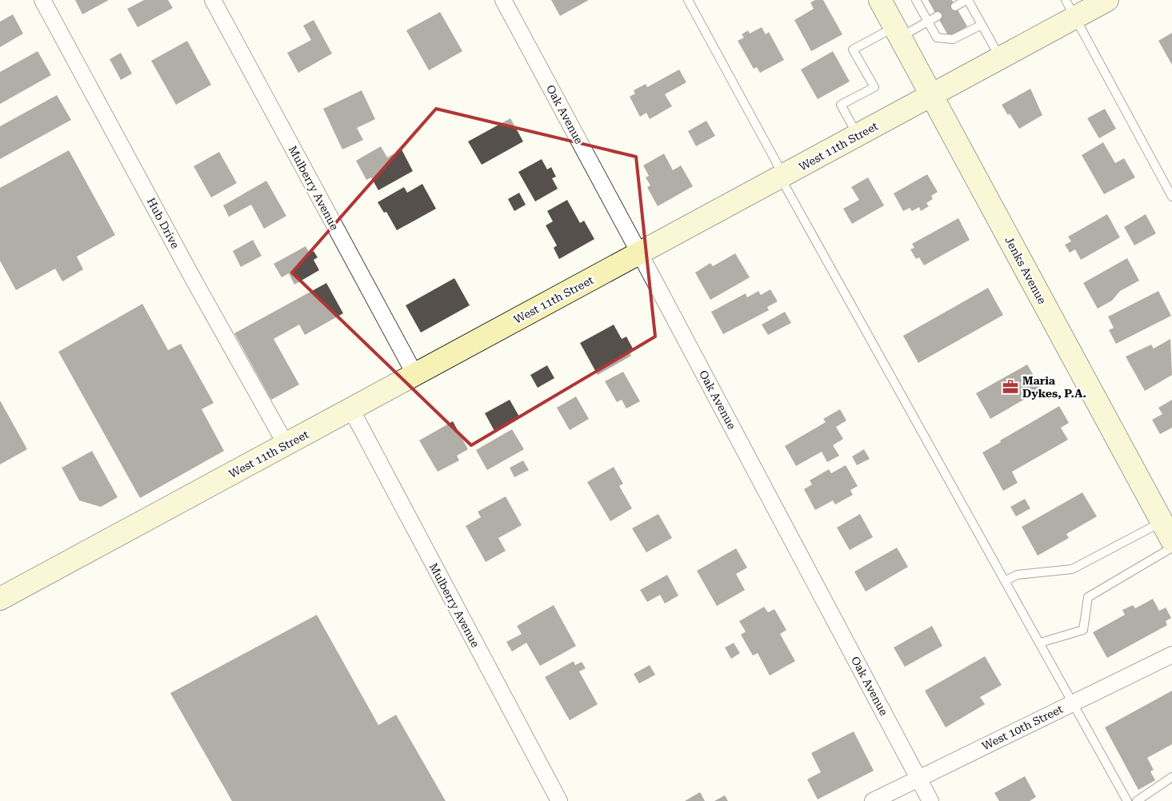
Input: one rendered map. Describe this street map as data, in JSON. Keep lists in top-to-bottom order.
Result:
{
  "streets": {
    "main road": ["West 11th Street", "Jenks Avenue"],
    "street": [
      "Oak Avenue",
      "Mulberry Avenue",
      "Hub Drive",
      "West 10th Street"
    ]
  },
  "crossings": [
    ["Oak Avenue", "West 11th Street"],
    ["Oak Avenue", "West 10th Street"],
    ["West 11th Street", "Mulberry Avenue"],
    ["West 11th Street", "Hub Drive"],
    ["West 11th Street", "Jenks Avenue"]
  ],
  "places": {
    "office": ["Maria Dykes, P.A."]
  }
}
